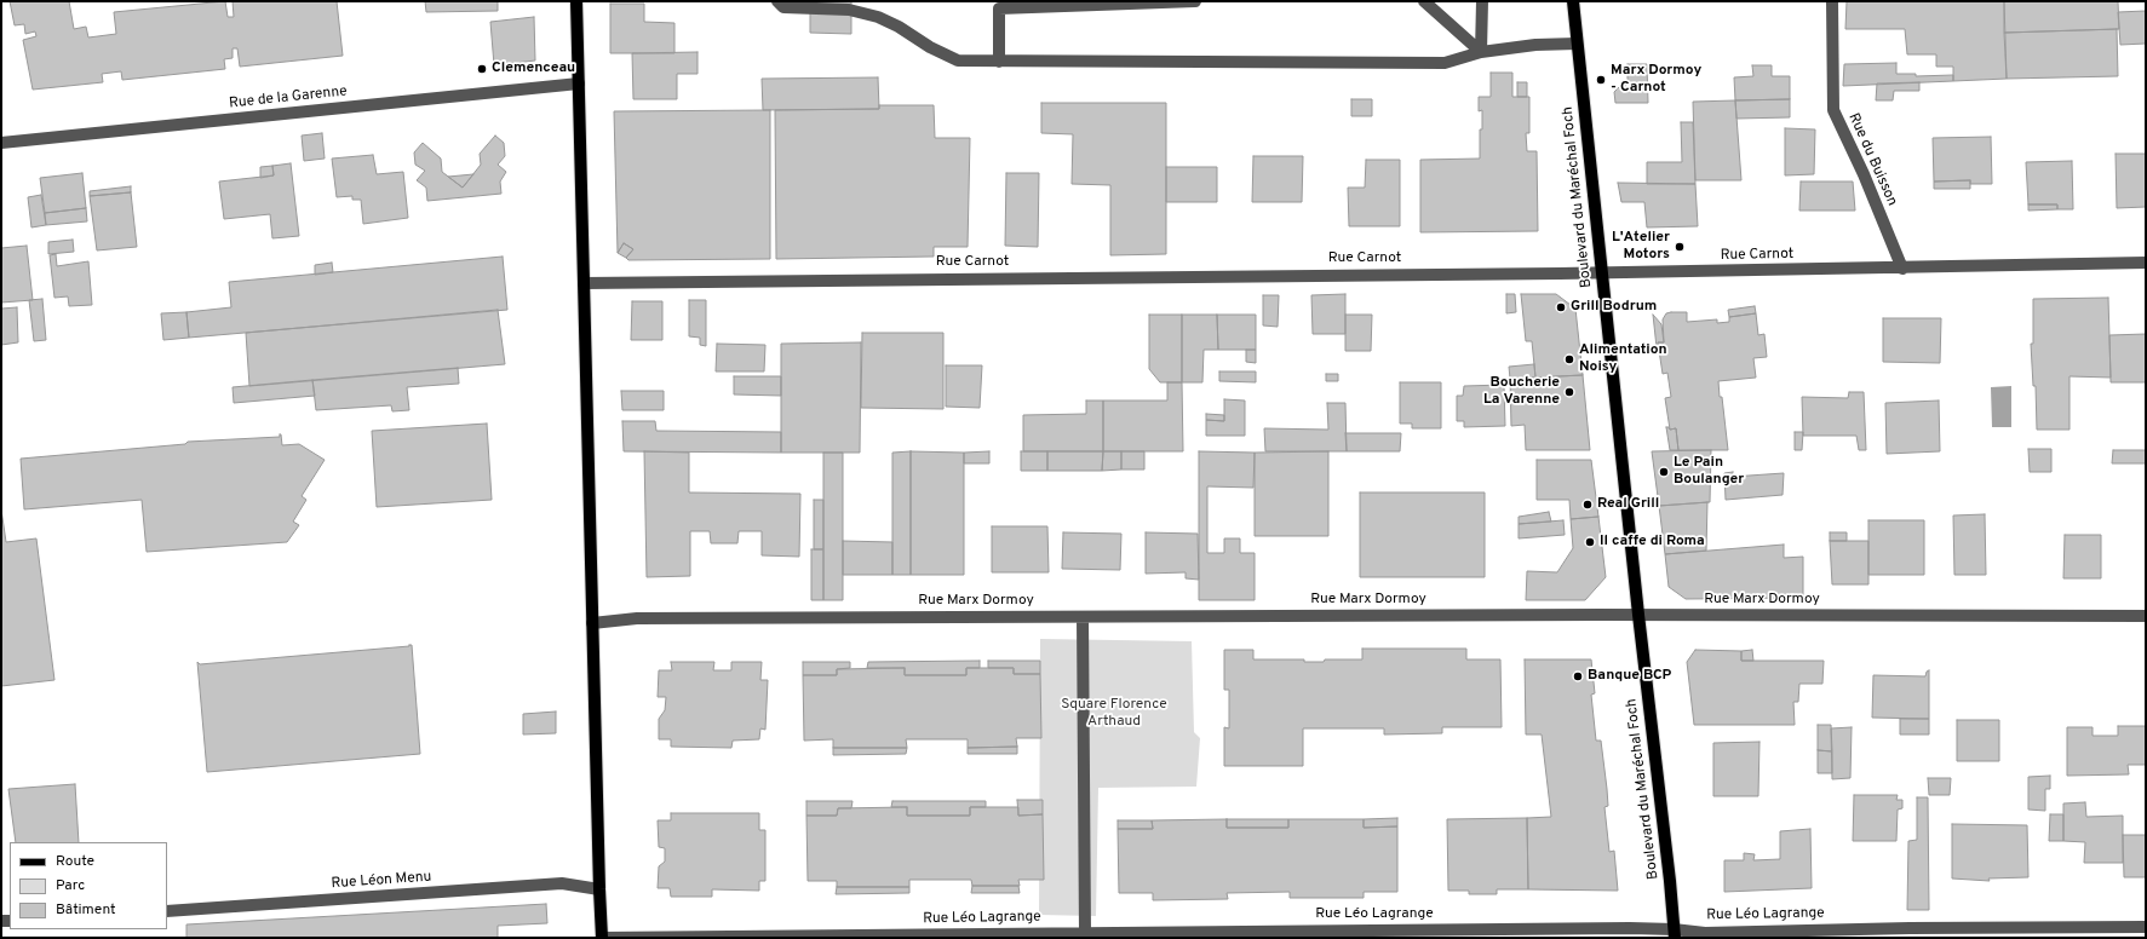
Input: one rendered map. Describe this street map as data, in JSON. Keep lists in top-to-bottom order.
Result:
{
  "streets": {
    "main road": ["Boulevard du Maréchal Foch"],
    "street": [
      "Rue de la Garenne",
      "Rue du Buisson",
      "Rue Carnot",
      "Rue Marx Dormoy",
      "Rue Léon Menu",
      "Rue Léo Lagrange"
    ]
  },
  "crossings": [
    ["Rue du Buisson", "Rue Carnot"],
    ["Boulevard du Maréchal Foch", "Rue Carnot"],
    ["Boulevard du Maréchal Foch", "Rue Marx Dormoy"],
    ["Boulevard du Maréchal Foch", "Rue Léo Lagrange"]
  ],
  "parks": ["Square Florence Arthaud"],
  "places": [
    "Clemenceau",
    "Marx Dormoy - Carnot",
    "L'Atelier Motors",
    "Grill Bodrum",
    "Alimentation Noisy",
    "Boucherie La Varenne",
    "Le Pain Boulanger",
    "Real Grill",
    "Il caffe di Roma",
    "Banque BCP"
  ],
  "legend": ["Route", "Parc", "Bâtiment"]
}
